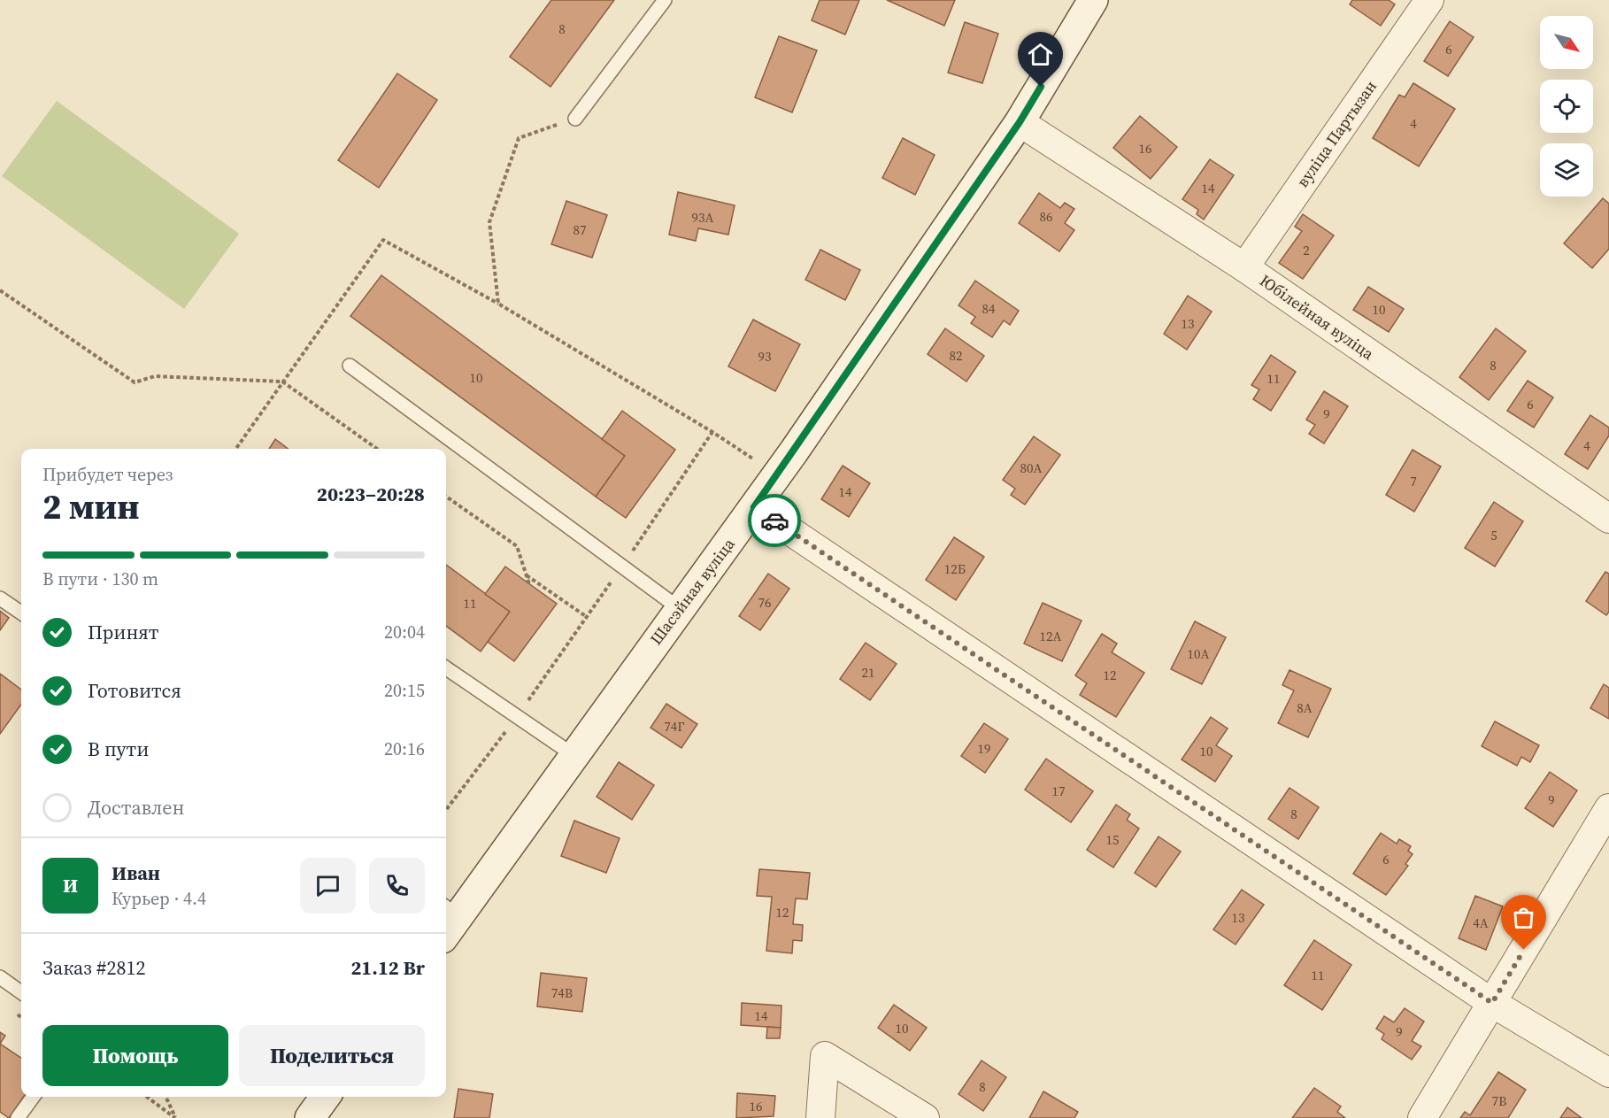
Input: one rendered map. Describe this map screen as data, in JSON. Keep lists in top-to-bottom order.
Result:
{
  "streets": {
    "main road": ["Шасэйная вуліца"],
    "street": ["вуліца Партызан", "Юбілейная вуліца"]
  },
  "crossings": [
    ["вуліца Партызан", "Юбілейная вуліца"],
    ["Юбілейная вуліца", "Шасэйная вуліца"]
  ],
  "house_numbers": [
    "8",
    "6",
    "4",
    "16",
    "14",
    "86",
    "93А",
    "87",
    "2",
    "84",
    "10",
    "13",
    "82",
    "93",
    "8",
    "10",
    "11",
    "6",
    "9",
    "4",
    "80А",
    "7",
    "14",
    "5",
    "12Б",
    "76",
    "11",
    "12А",
    "10А",
    "21",
    "12",
    "8А",
    "74Г",
    "19",
    "10",
    "17",
    "9",
    "8",
    "15",
    "6",
    "12",
    "13",
    "4А",
    "11",
    "74В",
    "14",
    "10",
    "9",
    "8",
    "7В",
    "16"
  ],
  "north": "bottom right",
  "page": {
    "heading": ["2 мин", "Прибудет через", "20:23–20:28"],
    "panel": [
      "Иван",
      "Курьер · 4.4",
      "Заказ #2812",
      "21.12 Br"
    ],
    "bar": "В пути · 130 m",
    "list": [
      ["Принят", "20:04"],
      ["Готовится", "20:15"],
      ["В пути", "20:16"],
      "Доставлен"
    ],
    "round": "И",
    "buttons": ["Помощь", "Поделиться"]
  }
}
